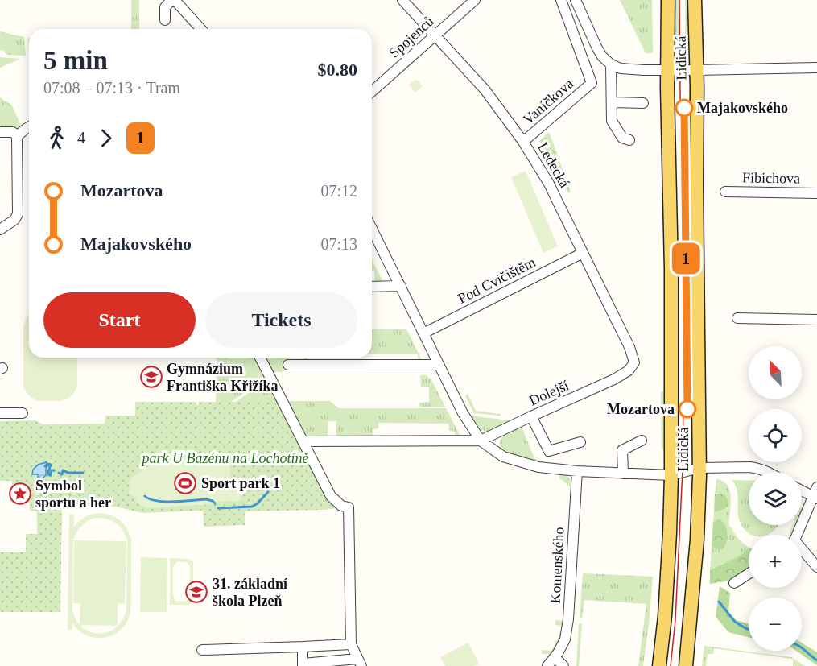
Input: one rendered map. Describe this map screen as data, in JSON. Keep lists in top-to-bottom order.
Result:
{
  "streets": {
    "main road": ["Lidická"],
    "street": [
      "Spojenců",
      "Vaníčkova",
      "Ledecká",
      "Fibichova",
      "Pod Cvičištěm",
      "Dolejší",
      "Komenského"
    ]
  },
  "crossings": [
    ["Spojenců", "Ledecká"],
    ["Vaníčkova", "Ledecká"],
    ["Ledecká", "Pod Cvičištěm"],
    ["Ledecká", "Dolejší"]
  ],
  "parks": ["park U Bazénu na Lochotíně"],
  "places": {
    "other": ["Majakovského", "Mozartova"],
    "school or university": ["Gymnázium Františka Křižíka", "31. základní škola Plzeň"],
    "sports": ["Sport park 1"],
    "place": ["Symbol sportu a her"]
  },
  "lines": ["tram line 1"],
  "north": "top left",
  "page": {
    "on_map": "1",
    "heading": ["5 min", "07:08 – 07:13 · Tram", "$0.80"],
    "legs": ["4", "1"],
    "list": [
      {
        "name": "Mozartova",
        "value": "07:12"
      },
      {
        "name": "Majakovského",
        "value": "07:13"
      }
    ],
    "buttons": ["Start", "Tickets"],
    "map_buttons": ["+", "−"]
  }
}
